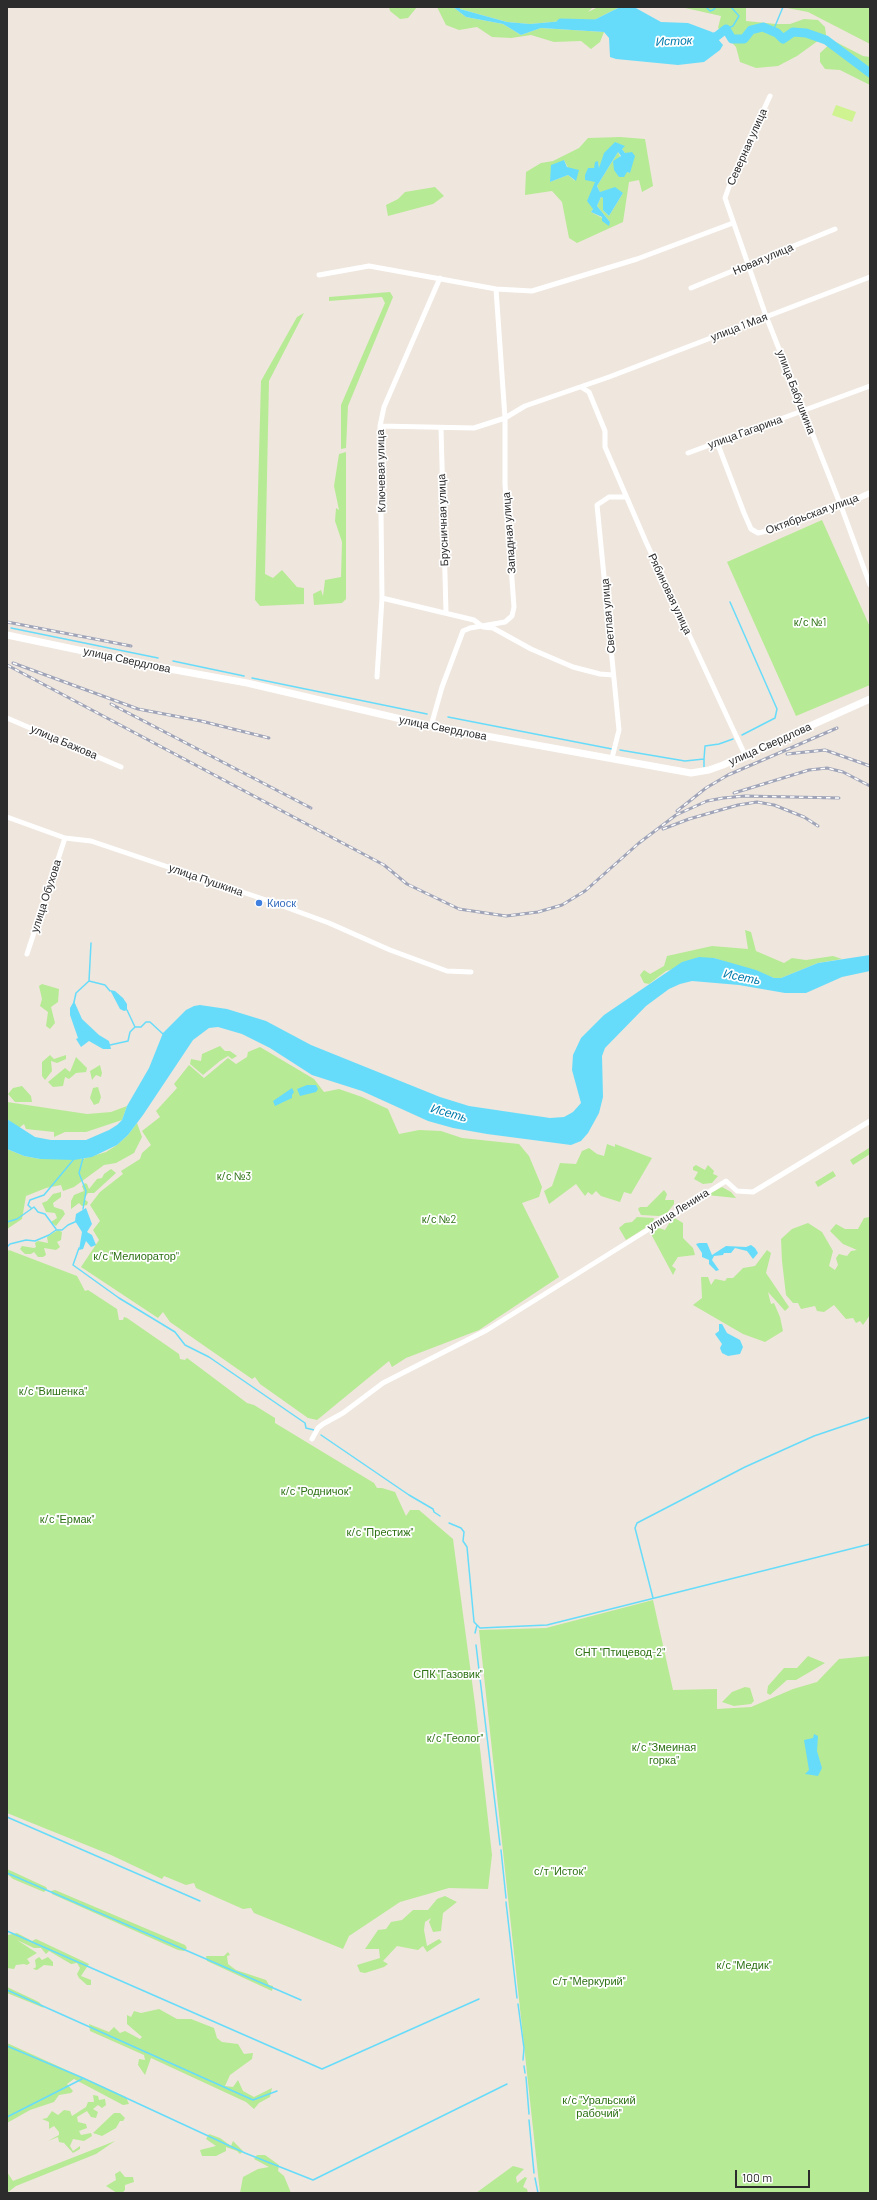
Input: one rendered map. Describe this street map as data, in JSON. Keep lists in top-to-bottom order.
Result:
{
  "streets": {
    "main road": ["улица Свердлова"],
    "street": [
      "Северная улица",
      "Новая улица",
      "улица 1 Мая",
      "улица Бабушкина",
      "улица Гагарина",
      "Ключевая улица",
      "Октябрьская улица",
      "Брусничная улица",
      "Западная улица",
      "Рябиновая улица",
      "Светлая улица",
      "улица Бажова",
      "улица Пушкина",
      "улица Обухова",
      "улица Ленина"
    ]
  },
  "crossings": [
    ["Северная улица", "улица Бабушкина"],
    ["Новая улица", "улица Бабушкина"],
    ["улица 1 Мая", "улица Бабушкина"],
    ["улица 1 Мая", "Ключевая улица"],
    ["улица 1 Мая", "Брусничная улица"],
    ["улица 1 Мая", "Западная улица"],
    ["улица 1 Мая", "Рябиновая улица"],
    ["улица Бабушкина", "улица Гагарина"],
    ["улица Бабушкина", "Октябрьская улица"],
    ["улица Гагарина", "Октябрьская улица"],
    ["Западная улица", "улица Свердлова"],
    ["Рябиновая улица", "Светлая улица"],
    ["Рябиновая улица", "улица Свердлова"],
    ["Светлая улица", "улица Свердлова"],
    ["улица Пушкина", "улица Обухова"]
  ],
  "water": ["Исток", "Исеть"],
  "parks": [
    "к/с №1",
    "к/с №3",
    "к/с №2",
    "к/с \"Мелиоратор\"",
    "к/с \"Вишенка\"",
    "к/с \"Родничок\"",
    "к/с \"Ермак\"",
    "к/с \"Престиж\"",
    "СНТ \"Птицевод-2\"",
    "СПК \"Газовик\"",
    "к/с \"Геолог\"",
    "к/с \"Змеиная горка\"",
    "с/т \"Исток\"",
    "к/с \"Медик\"",
    "с/т \"Меркурий\"",
    "к/с \"Уральский рабочий\""
  ],
  "places": ["Киоск"],
  "scale_bar": "100 m"
}
